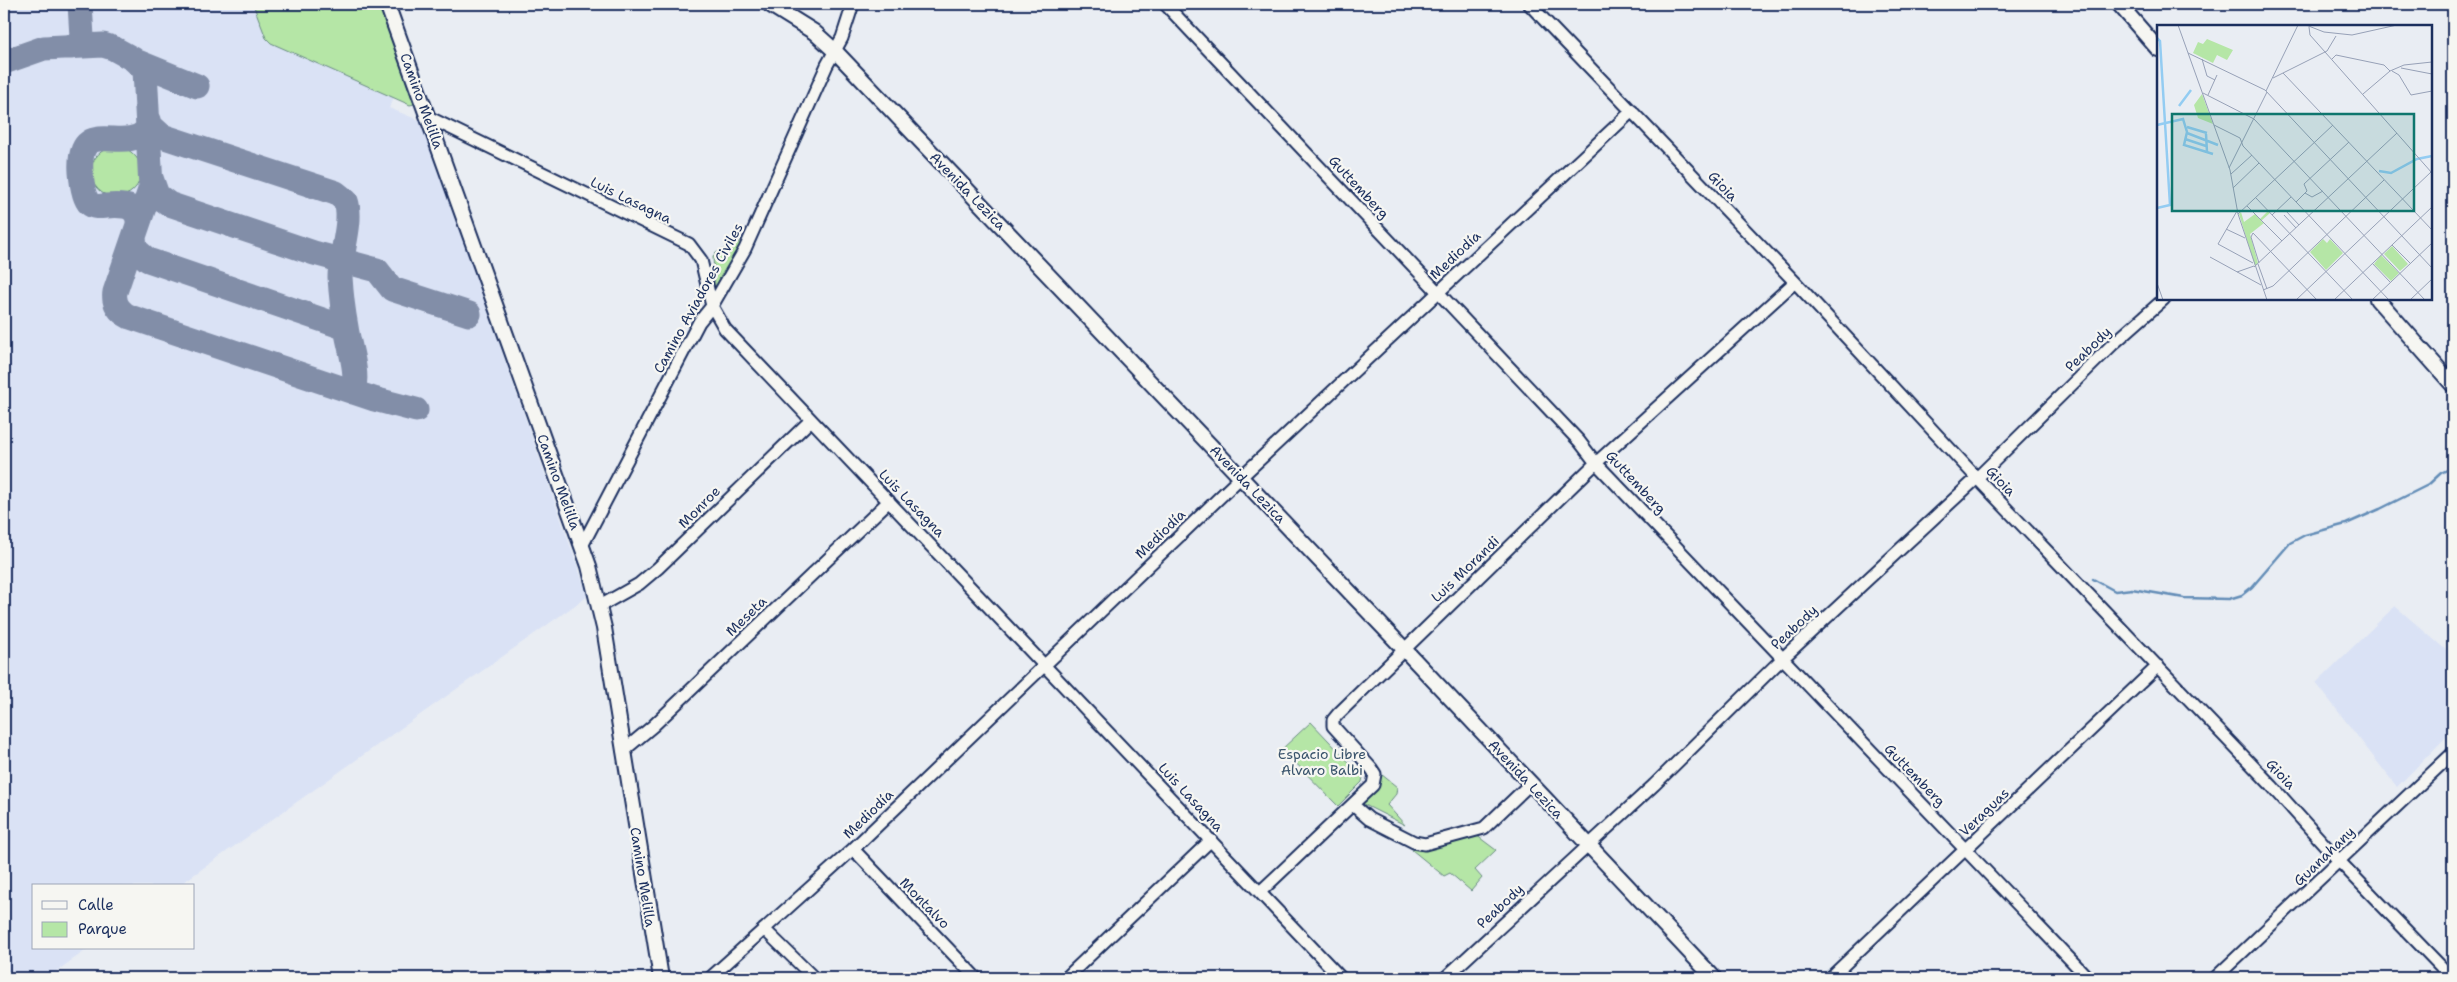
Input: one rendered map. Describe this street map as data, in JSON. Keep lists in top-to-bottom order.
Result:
{
  "streets": {
    "street": [
      "Camino Melilla",
      "Gioia",
      "Guttemberg",
      "Avenida Lezica",
      "Luis Lasagna",
      "Mediodía",
      "Camino Aviadores Civiles",
      "Peabody",
      "Monroe",
      "Luis Morandi",
      "Meseta",
      "Veraguas",
      "Guanahany",
      "Montalvo"
    ]
  },
  "crossings": [
    ["Camino Melilla", "Luis Lasagna"],
    ["Camino Melilla", "Camino Aviadores Civiles"],
    ["Camino Melilla", "Monroe"],
    ["Camino Melilla", "Meseta"],
    ["Gioia", "Mediodía"],
    ["Gioia", "Peabody"],
    ["Gioia", "Luis Morandi"],
    ["Gioia", "Veraguas"],
    ["Gioia", "Guanahany"],
    ["Guttemberg", "Mediodía"],
    ["Guttemberg", "Peabody"],
    ["Guttemberg", "Luis Morandi"],
    ["Guttemberg", "Veraguas"],
    ["Avenida Lezica", "Mediodía"],
    ["Avenida Lezica", "Camino Aviadores Civiles"],
    ["Avenida Lezica", "Peabody"],
    ["Avenida Lezica", "Luis Morandi"],
    ["Luis Lasagna", "Mediodía"],
    ["Luis Lasagna", "Camino Aviadores Civiles"],
    ["Luis Lasagna", "Monroe"],
    ["Luis Lasagna", "Luis Morandi"],
    ["Luis Lasagna", "Meseta"],
    ["Mediodía", "Montalvo"]
  ],
  "parks": ["Espacio Libre Alvaro Balbi"],
  "legend": ["Calle", "Parque"]
}
